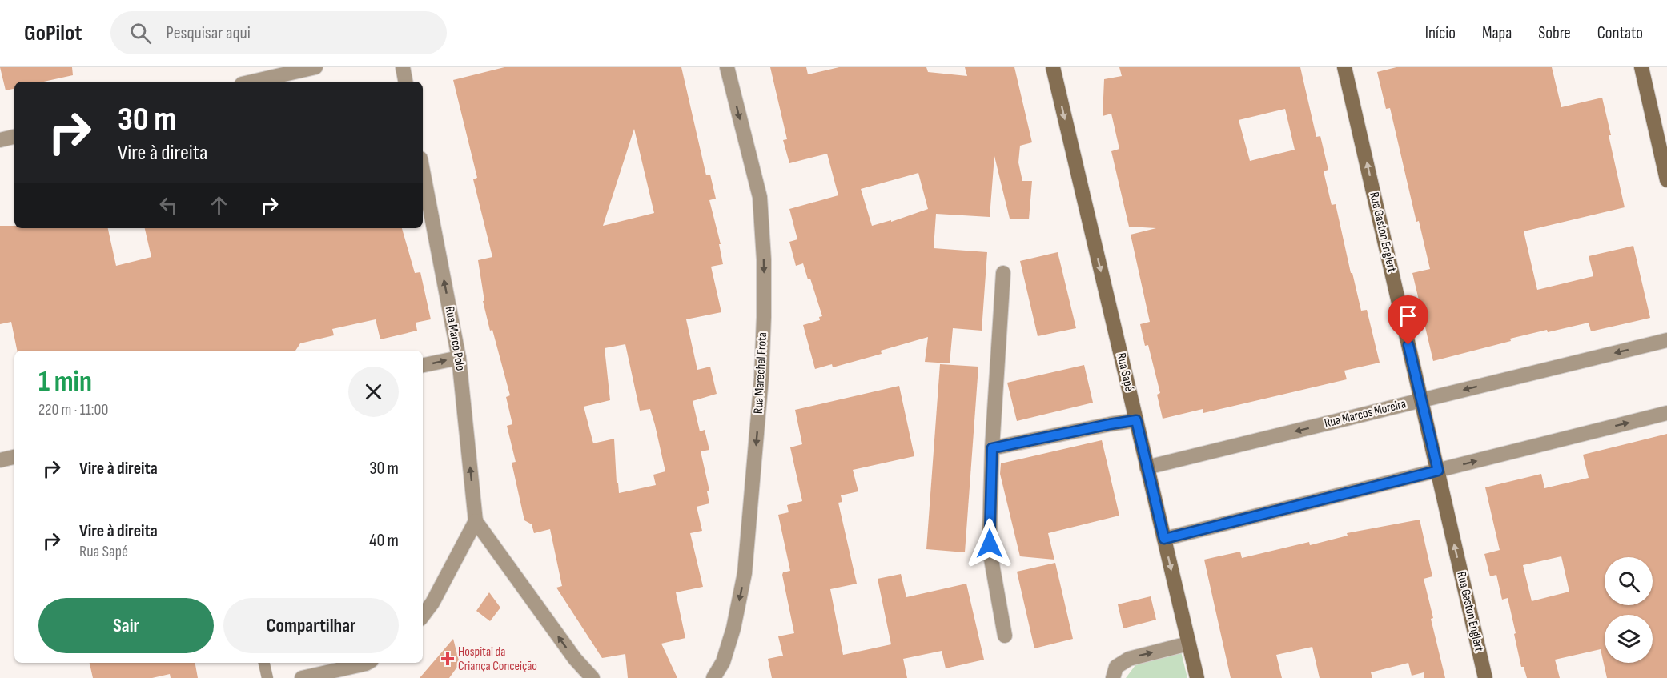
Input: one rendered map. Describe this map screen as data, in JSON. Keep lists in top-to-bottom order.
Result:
{
  "streets": {
    "street": [
      "Rua Gaston Englert",
      "Rua Marco Polo",
      "Rua Sapé",
      "Rua Marechal Frota",
      "Rua Marcos Moreira"
    ]
  },
  "crossings": [
    ["Rua Gaston Englert", "Rua Marcos Moreira"],
    ["Rua Sapé", "Rua Marcos Moreira"]
  ],
  "one_way": [
    "Rua Gaston Englert",
    "Rua Marco Polo",
    "Rua Sapé",
    "Rua Marechal Frota"
  ],
  "places": {
    "health": ["Hospital da Criança Conceição"]
  },
  "page": {
    "header": "GoPilot",
    "search": "Pesquisar aqui",
    "nav": [
      "Início",
      "Mapa",
      "Sobre",
      "Contato"
    ],
    "turn": ["30 m", "Vire à direita"],
    "heading": ["1 min", "220 m · 11:00"],
    "list": [
      {
        "name": "Vire à direita",
        "value": "30 m"
      },
      {
        "name": "Vire à direita",
        "note": "Rua Sapé",
        "value": "40 m"
      }
    ],
    "buttons": ["Sair", "Compartilhar"]
  }
}
